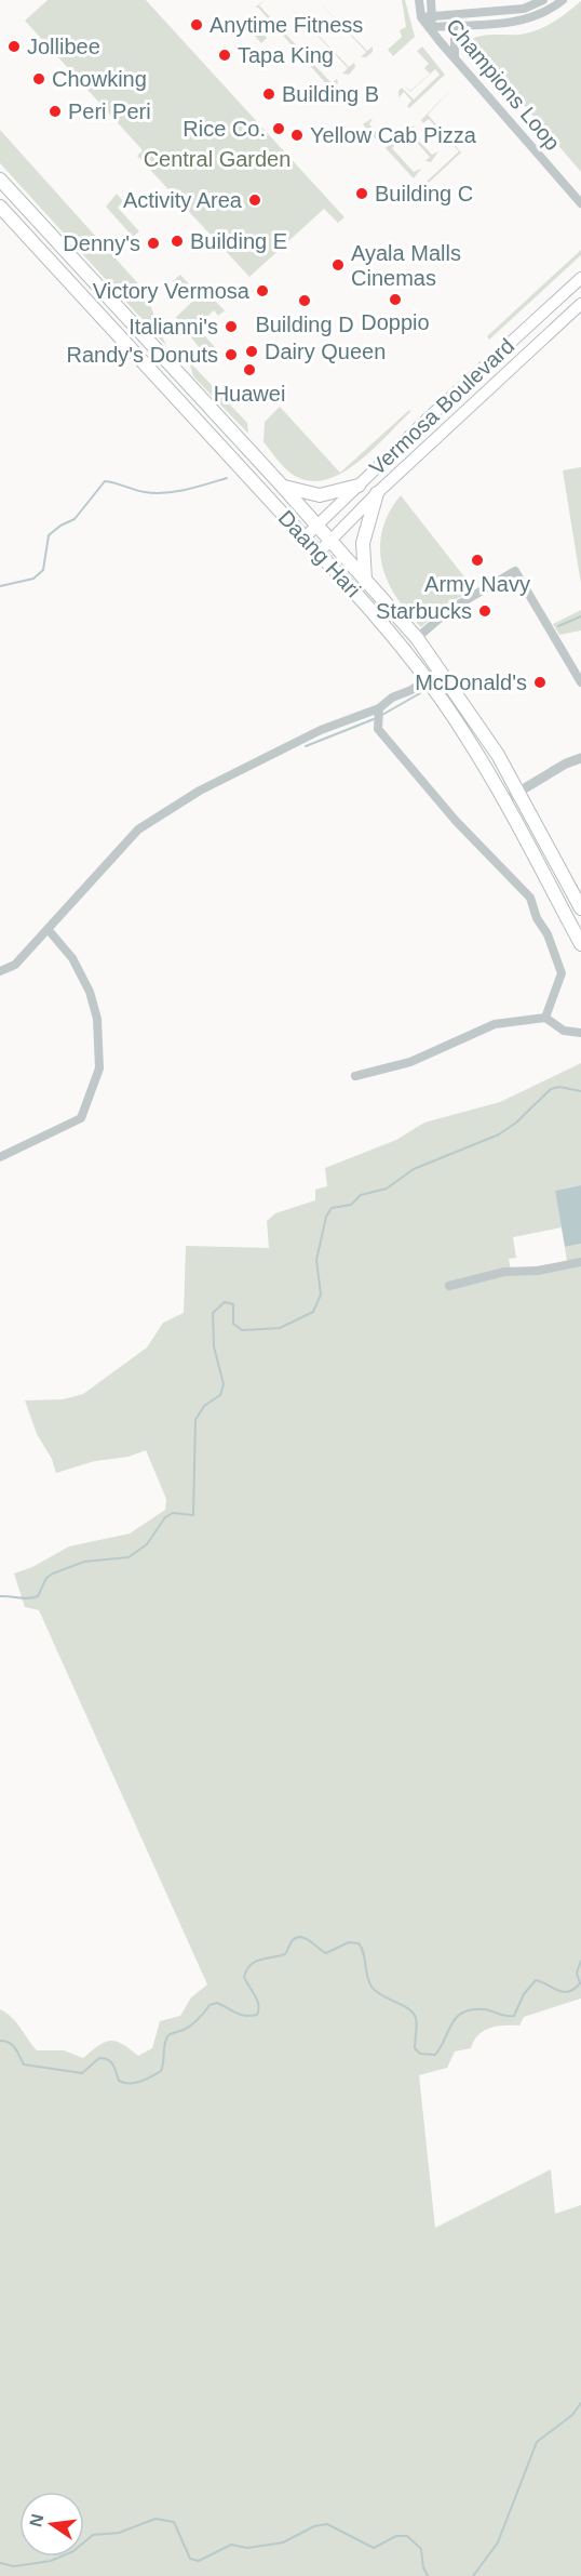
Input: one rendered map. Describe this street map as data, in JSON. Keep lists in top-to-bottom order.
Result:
{
  "streets": {
    "main road": ["Vermosa Boulevard", "Daang Hari"],
    "street": ["Champions Loop"]
  },
  "crossings": [
    ["Vermosa Boulevard", "Daang Hari"]
  ],
  "parks": ["Central Garden"],
  "places": [
    "Anytime Fitness",
    "Jollibee",
    "Tapa King",
    "Chowking",
    "Building B",
    "Peri Peri",
    "Rice Co.",
    "Yellow Cab Pizza",
    "Building C",
    "Activity Area",
    "Building E",
    "Denny's",
    "Ayala Malls Cinemas",
    "Victory Vermosa",
    "Doppio",
    "Building D",
    "Italianni's",
    "Dairy Queen",
    "Randy's Donuts",
    "Huawei",
    "Army Navy",
    "Starbucks",
    "McDonald's"
  ],
  "north": "left"
}
